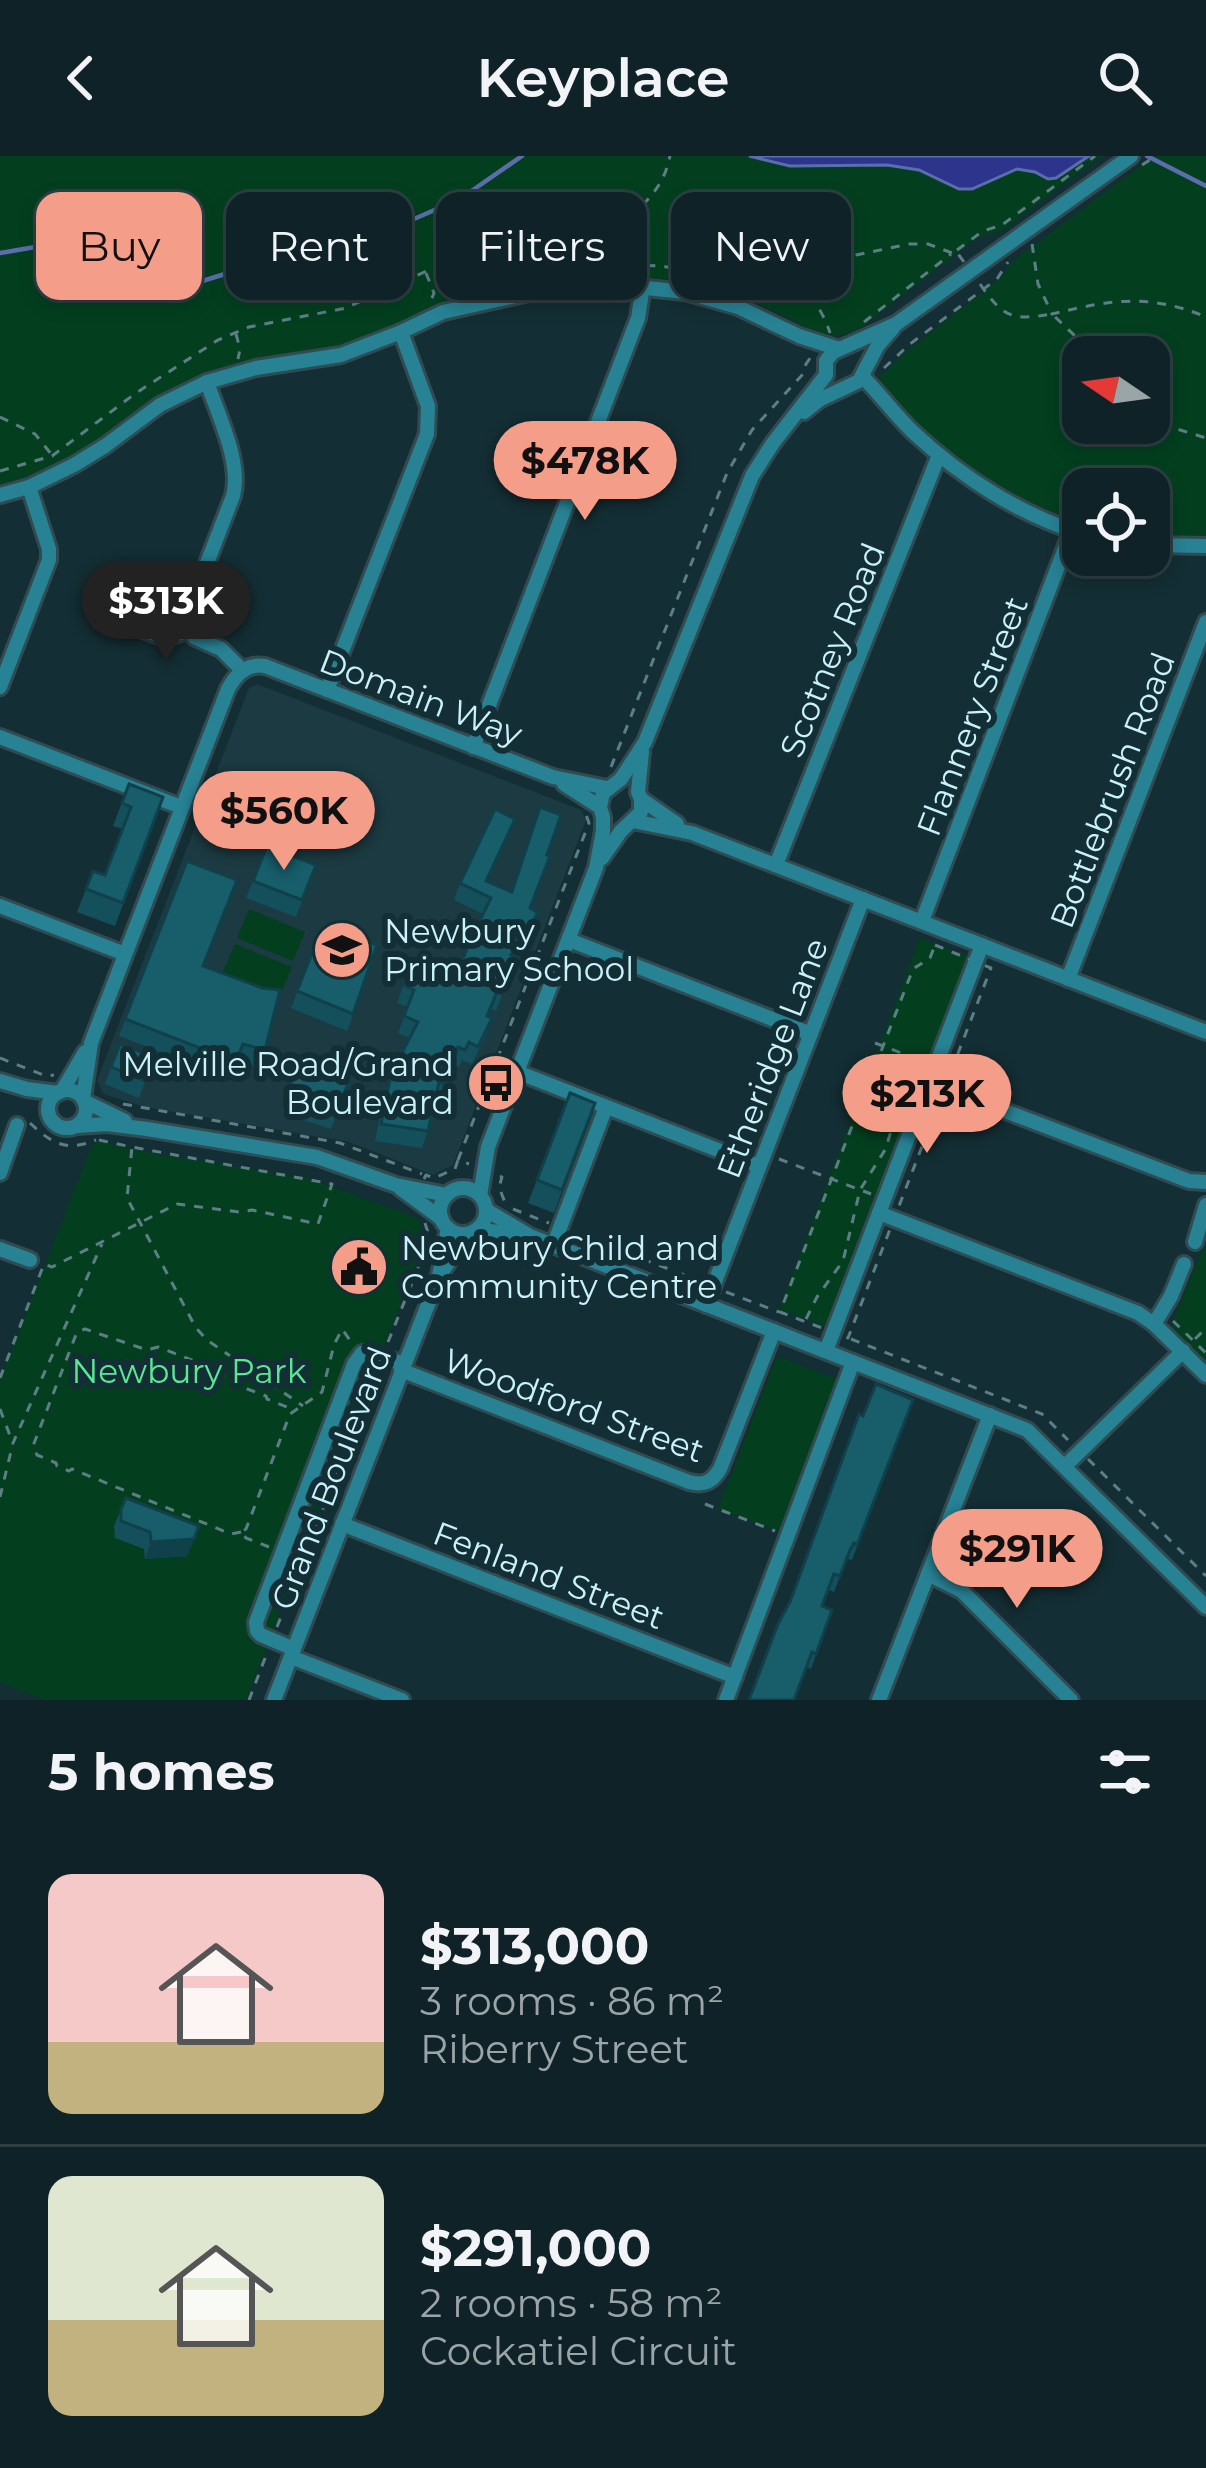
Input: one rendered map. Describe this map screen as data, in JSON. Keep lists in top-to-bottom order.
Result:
{
  "streets": {
    "street": [
      "Scotney Road",
      "Domain Way",
      "Flannery Street",
      "Bottlebrush Road",
      "Etheridge Lane",
      "Woodford Street",
      "Grand Boulevard",
      "Fenland Street"
    ]
  },
  "crossings": [
    ["Woodford Street", "Grand Boulevard"],
    ["Grand Boulevard", "Fenland Street"]
  ],
  "parks": ["Newbury Park"],
  "places": {
    "school or university": ["Newbury Primary School"],
    "bus stop": ["Melville Road/Grand Boulevard"],
    "public building": ["Newbury Child and Community Centre"]
  },
  "north": "left",
  "page": {
    "header": "Keyplace",
    "chip": [
      "Buy",
      "Rent",
      "Filters",
      "New"
    ],
    "price": [
      "$478K",
      "$313K",
      "$560K",
      "$213K",
      "$291K"
    ],
    "heading": "5 homes",
    "list": [
      {
        "name": "$313,000",
        "note": "3 rooms · 86 m² · Riberry Street"
      },
      {
        "name": "$291,000",
        "note": "2 rooms · 58 m² · Cockatiel Circuit"
      }
    ]
  }
}
